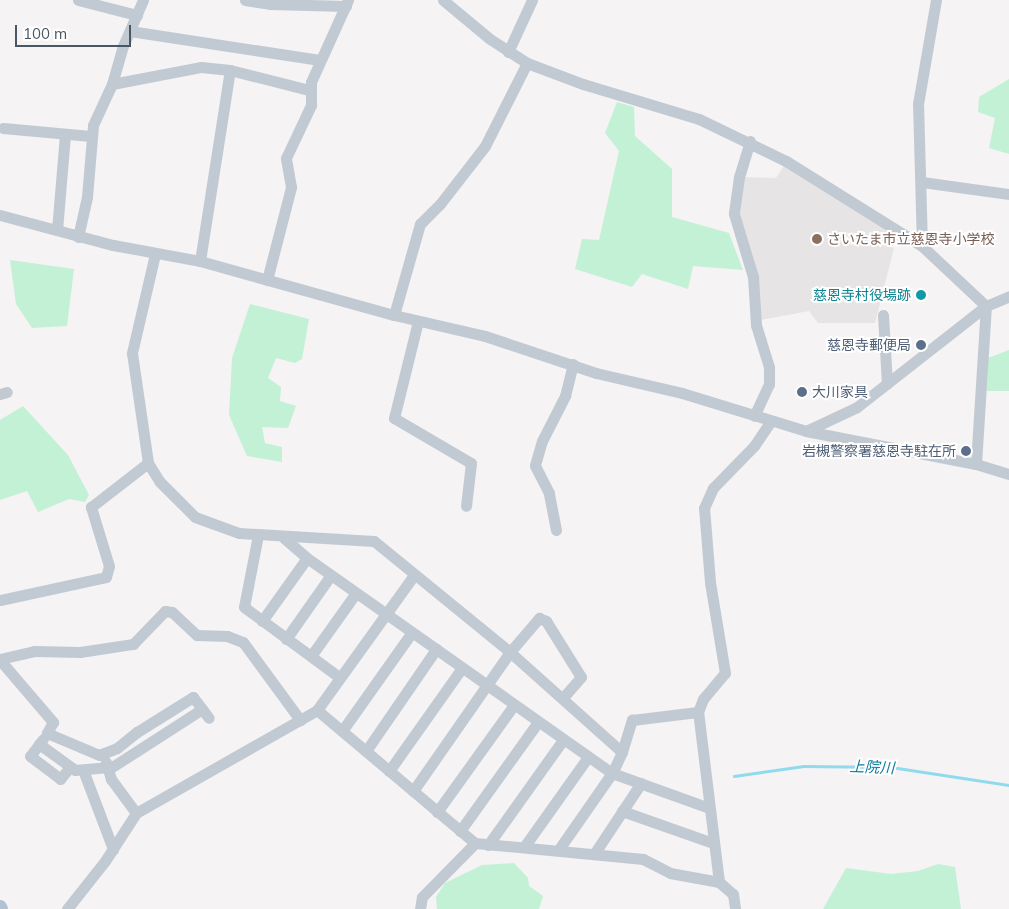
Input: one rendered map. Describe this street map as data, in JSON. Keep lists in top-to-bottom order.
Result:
{
  "water": ["上院川"],
  "places": [
    "さいたま市立慈恩寺小学校",
    "慈恩寺村役場跡",
    "慈恩寺郵便局",
    "大川家具",
    "岩槻警察署慈恩寺駐在所"
  ],
  "scale_bar": "100 m"
}
